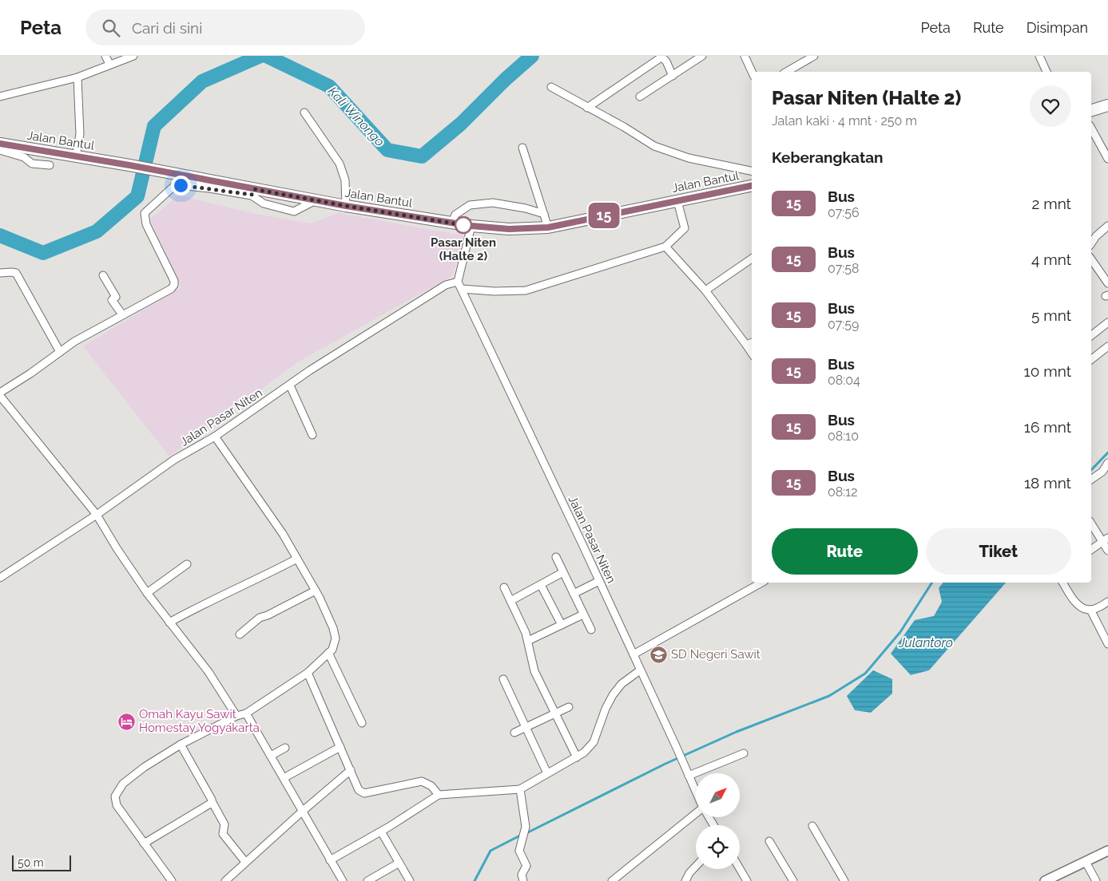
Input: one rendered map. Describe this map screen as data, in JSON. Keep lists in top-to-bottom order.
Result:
{
  "streets": {
    "main road": ["Jalan Bantul"],
    "street": ["Jalan Pasar Niten"]
  },
  "water": ["Kali Winongo", "Julantoro"],
  "places": {
    "other": ["Pasar Niten (Halte 2)"],
    "school or university": ["SD Negeri Sawit"],
    "hotel": ["Omah Kayu Sawit Homestay Yogyakarta"]
  },
  "lines": ["bus line 15"],
  "scale_bar": "50 m",
  "north": "top right",
  "page": {
    "header": "Peta",
    "search": "Cari di sini",
    "nav": ["Peta", "Rute", "Disimpan"],
    "on_map": "15",
    "heading": [
      ["Pasar Niten (Halte 2)", "Jalan kaki · 4 mnt · 250 m"],
      "Keberangkatan"
    ],
    "list": [
      {
        "mark": "15",
        "name": "Bus",
        "note": "07:56",
        "value": "2 mnt"
      },
      {
        "mark": "15",
        "name": "Bus",
        "note": "07:58",
        "value": "4 mnt"
      },
      {
        "mark": "15",
        "name": "Bus",
        "note": "07:59",
        "value": "5 mnt"
      },
      {
        "mark": "15",
        "name": "Bus",
        "note": "08:04",
        "value": "10 mnt"
      },
      {
        "mark": "15",
        "name": "Bus",
        "note": "08:10",
        "value": "16 mnt"
      },
      {
        "mark": "15",
        "name": "Bus",
        "note": "08:12",
        "value": "18 mnt"
      }
    ],
    "buttons": ["Rute", "Tiket"],
    "scale": "50 m"
  }
}
